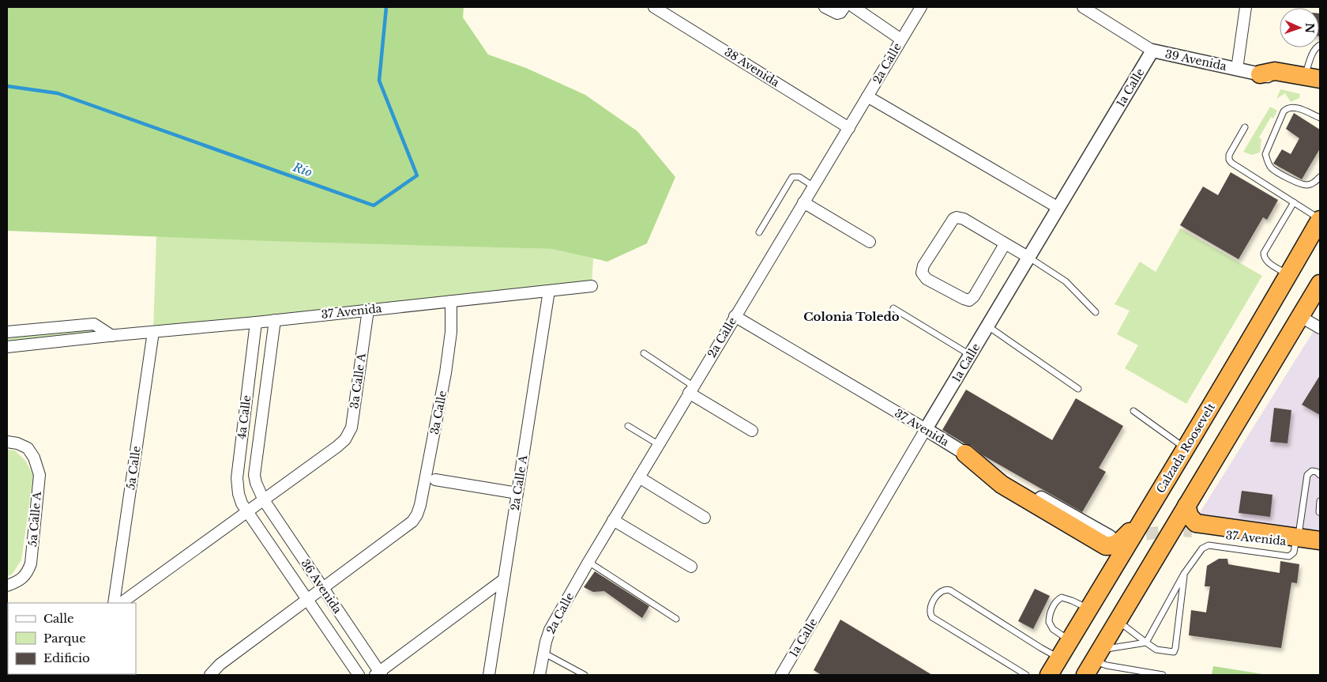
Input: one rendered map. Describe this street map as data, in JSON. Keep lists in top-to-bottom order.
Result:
{
  "streets": {
    "highway": ["Calzada Roosevelt"],
    "street": [
      "39 Avenida",
      "2a Calle",
      "38 Avenida",
      "1a Calle",
      "37 Avenida",
      "3a Calle A",
      "3a Calle",
      "4a Calle",
      "5a Calle",
      "2a Calle A",
      "5a Calle A",
      "36 Avenida"
    ]
  },
  "crossings": [
    ["39 Avenida", "1a Calle"],
    ["2a Calle", "38 Avenida"],
    ["2a Calle", "37 Avenida"],
    ["1a Calle", "37 Avenida"],
    ["37 Avenida", "3a Calle A"],
    ["37 Avenida", "3a Calle"],
    ["37 Avenida", "4a Calle"],
    ["37 Avenida", "5a Calle"],
    ["37 Avenida", "2a Calle A"],
    ["3a Calle A", "4a Calle"],
    ["3a Calle A", "36 Avenida"],
    ["3a Calle", "36 Avenida"],
    ["4a Calle", "36 Avenida"]
  ],
  "districts": ["Colonia Toledo"],
  "water": ["Río"],
  "legend": ["Calle", "Parque", "Edificio"],
  "north": "right"
}
